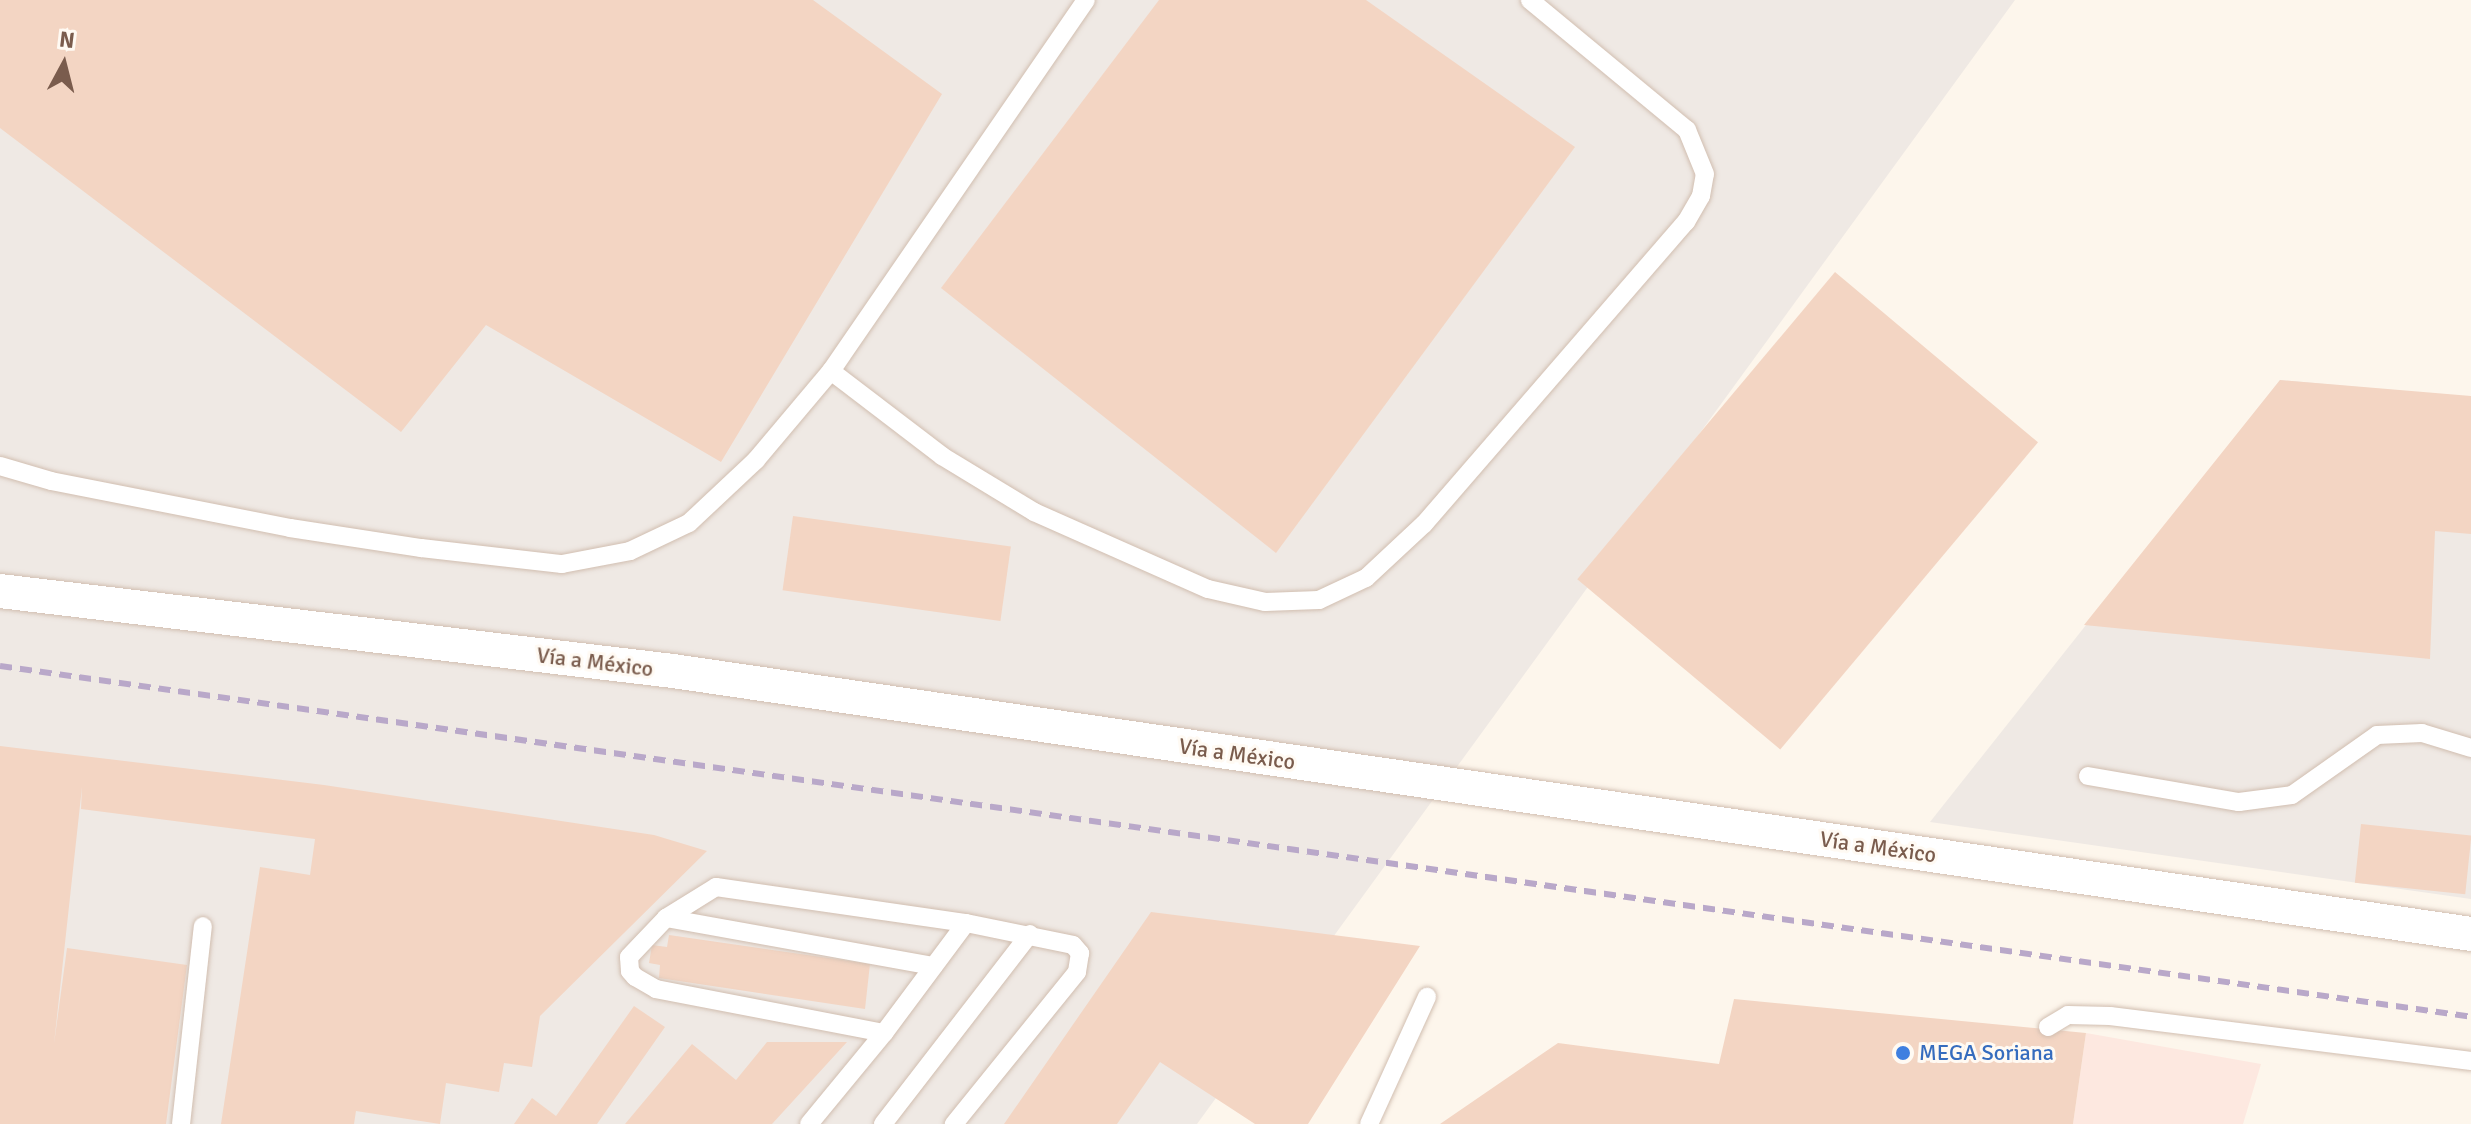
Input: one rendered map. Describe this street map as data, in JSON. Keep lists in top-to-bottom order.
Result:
{
  "streets": {
    "street": ["Vía a México"]
  },
  "places": ["MEGA Soriana"],
  "north": "top"
}
